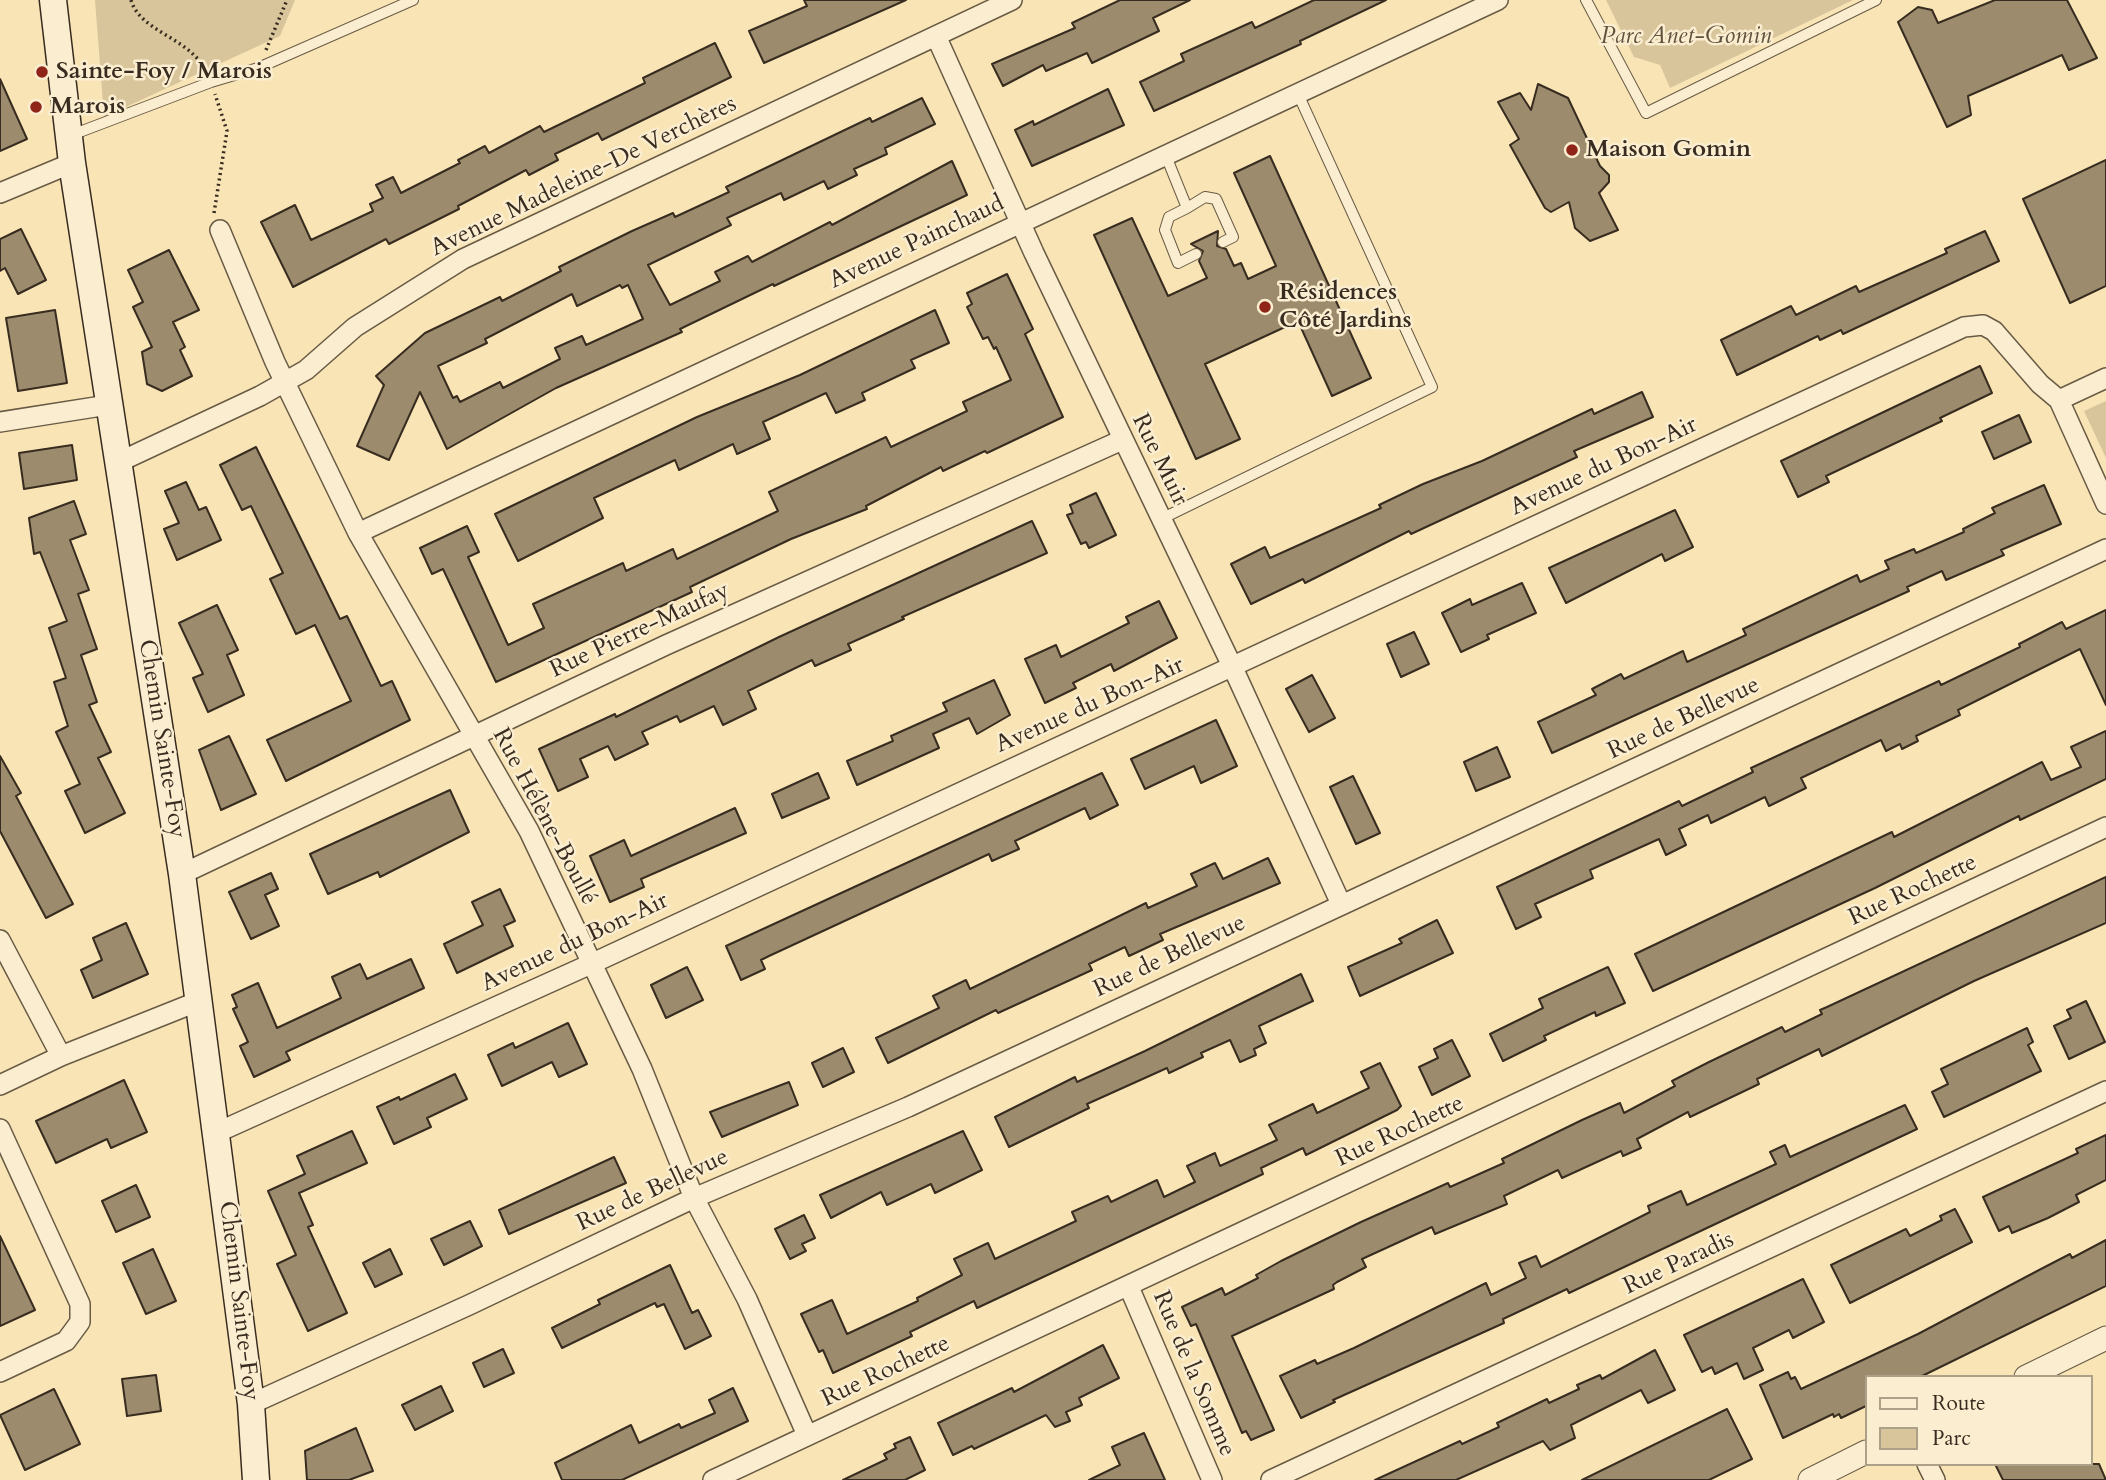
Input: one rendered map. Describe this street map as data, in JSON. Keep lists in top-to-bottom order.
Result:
{
  "streets": {
    "main road": ["Chemin Sainte-Foy"],
    "street": [
      "Avenue Madeleine-De Verchères",
      "Avenue Painchaud",
      "Rue Muir",
      "Avenue du Bon-Air",
      "Rue Pierre-Maufay",
      "Rue de Bellevue",
      "Rue Hélène-Boullé",
      "Rue Rochette",
      "Rue Paradis",
      "Rue de la Somme"
    ]
  },
  "crossings": [
    ["Avenue Madeleine-De Verchères", "Rue Muir"],
    ["Avenue Madeleine-De Verchères", "Chemin Sainte-Foy"],
    ["Avenue Madeleine-De Verchères", "Rue Hélène-Boullé"],
    ["Avenue Painchaud", "Rue Muir"],
    ["Avenue Painchaud", "Rue Hélène-Boullé"],
    ["Rue Muir", "Avenue du Bon-Air"],
    ["Rue Muir", "Rue Pierre-Maufay"],
    ["Rue Muir", "Rue de Bellevue"],
    ["Avenue du Bon-Air", "Chemin Sainte-Foy"],
    ["Avenue du Bon-Air", "Rue Hélène-Boullé"],
    ["Rue Pierre-Maufay", "Chemin Sainte-Foy"],
    ["Rue Pierre-Maufay", "Rue Hélène-Boullé"],
    ["Rue de Bellevue", "Chemin Sainte-Foy"],
    ["Rue de Bellevue", "Rue Hélène-Boullé"],
    ["Rue Hélène-Boullé", "Rue Rochette"],
    ["Rue Rochette", "Rue de la Somme"]
  ],
  "parks": ["Parc Anet-Gomin"],
  "places": [
    "Sainte-Foy / Marois",
    "Marois",
    "Maison Gomin",
    "Résidences Côté Jardins"
  ],
  "legend": ["Route", "Parc"]
}
